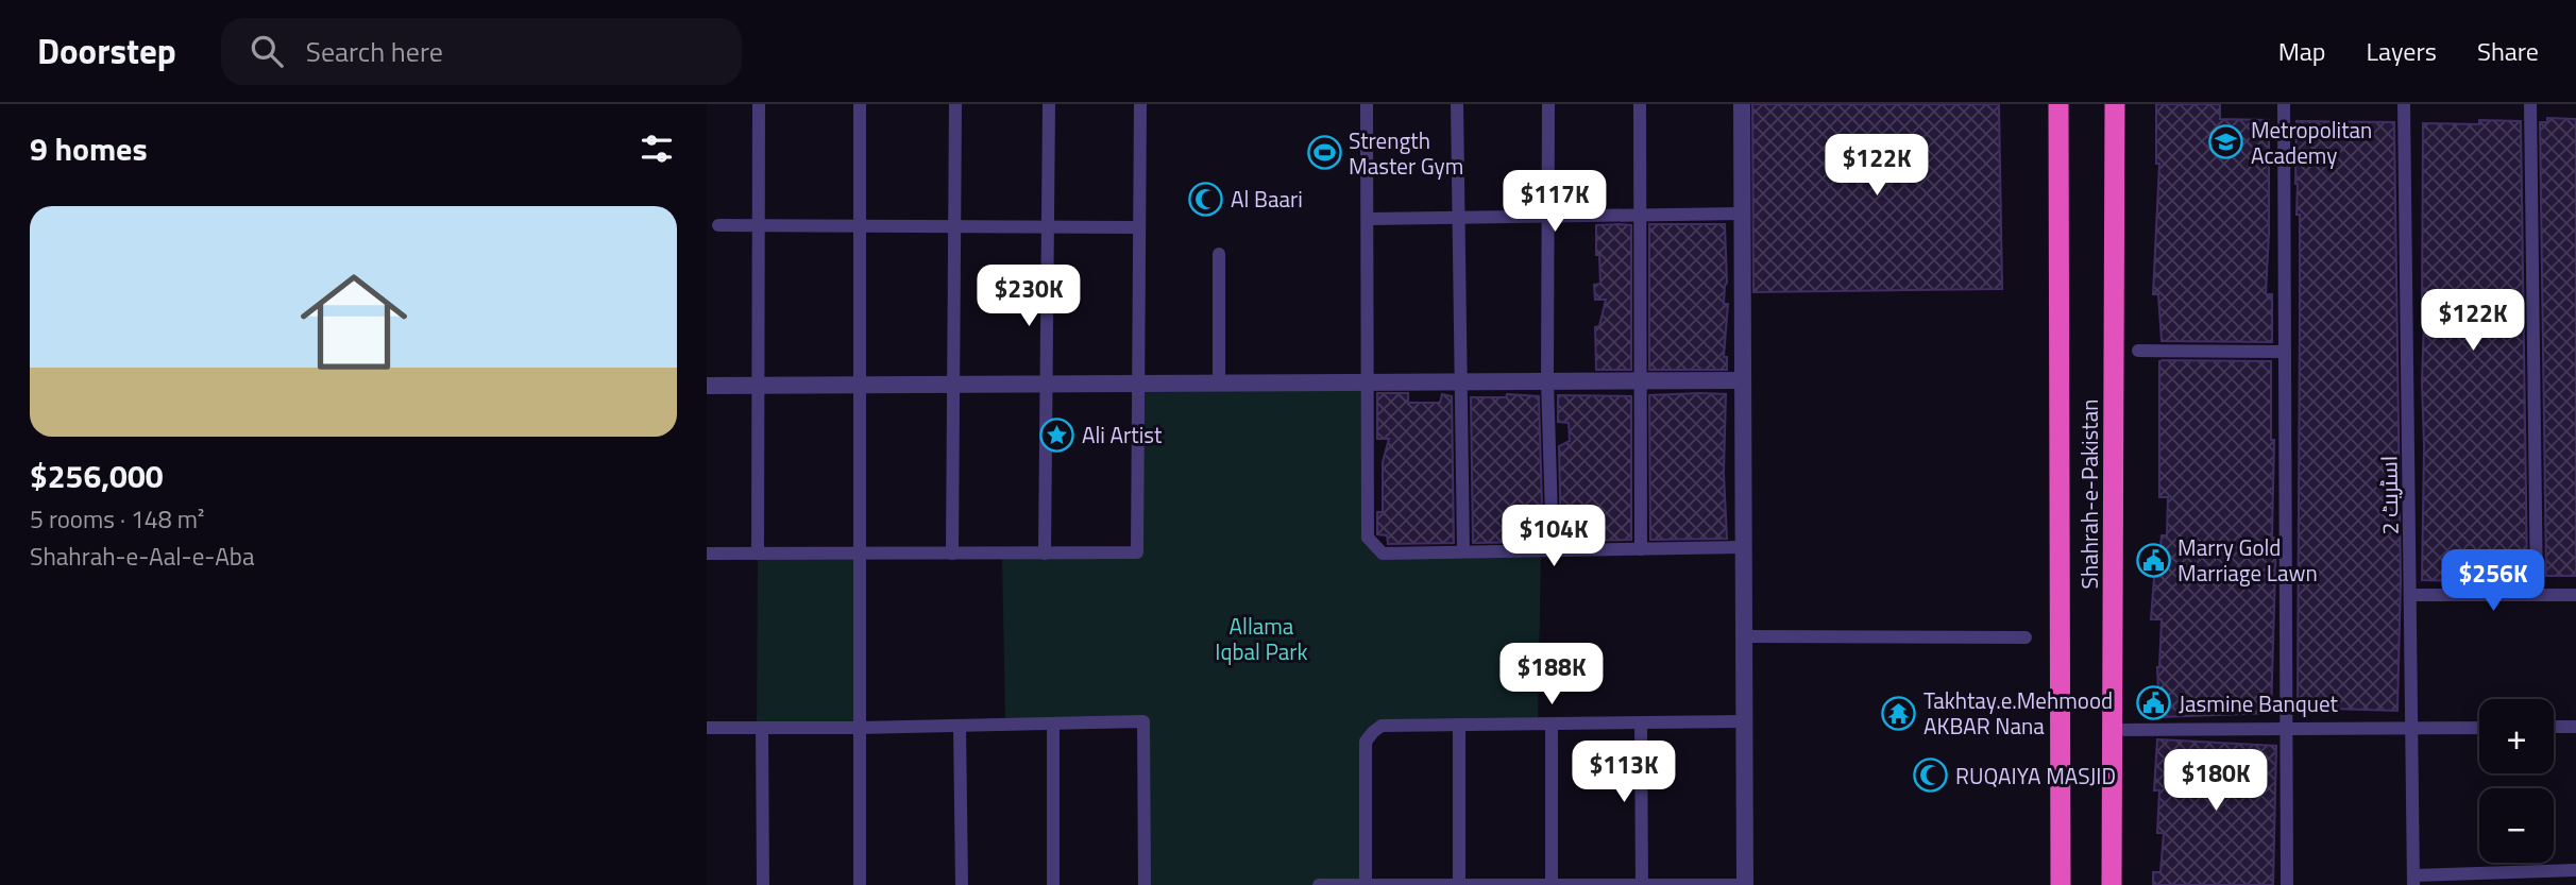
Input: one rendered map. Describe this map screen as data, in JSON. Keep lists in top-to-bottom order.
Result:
{
  "streets": {
    "highway": ["Shahrah-e-Pakistan"],
    "street": ["اسٹریٹ 2"]
  },
  "parks": ["Allama Iqbal Park"],
  "places": {
    "school or university": ["Metropolitan Academy"],
    "sports": ["Strength Master Gym"],
    "mosque": ["Al Baari", "RUQAIYA MASJID"],
    "place": ["Ali Artist"],
    "public building": ["Marry Gold Marriage Lawn", "Jasmine Banquet"],
    "temple": ["Takhtay.e.Mehmood AKBAR Nana"]
  },
  "page": {
    "header": "Doorstep",
    "search": "Search here",
    "nav": ["Map", "Layers", "Share"],
    "heading": "9 homes",
    "price": [
      "$122K",
      "$117K",
      "$230K",
      "$122K",
      "$104K",
      "$256K",
      "$188K",
      "$113K",
      "$180K"
    ],
    "list": [
      {
        "name": "$256,000",
        "note": "5 rooms · 148 m² · Shahrah-e-Aal-e-Aba"
      }
    ],
    "map_buttons": ["+", "−"]
  }
}
